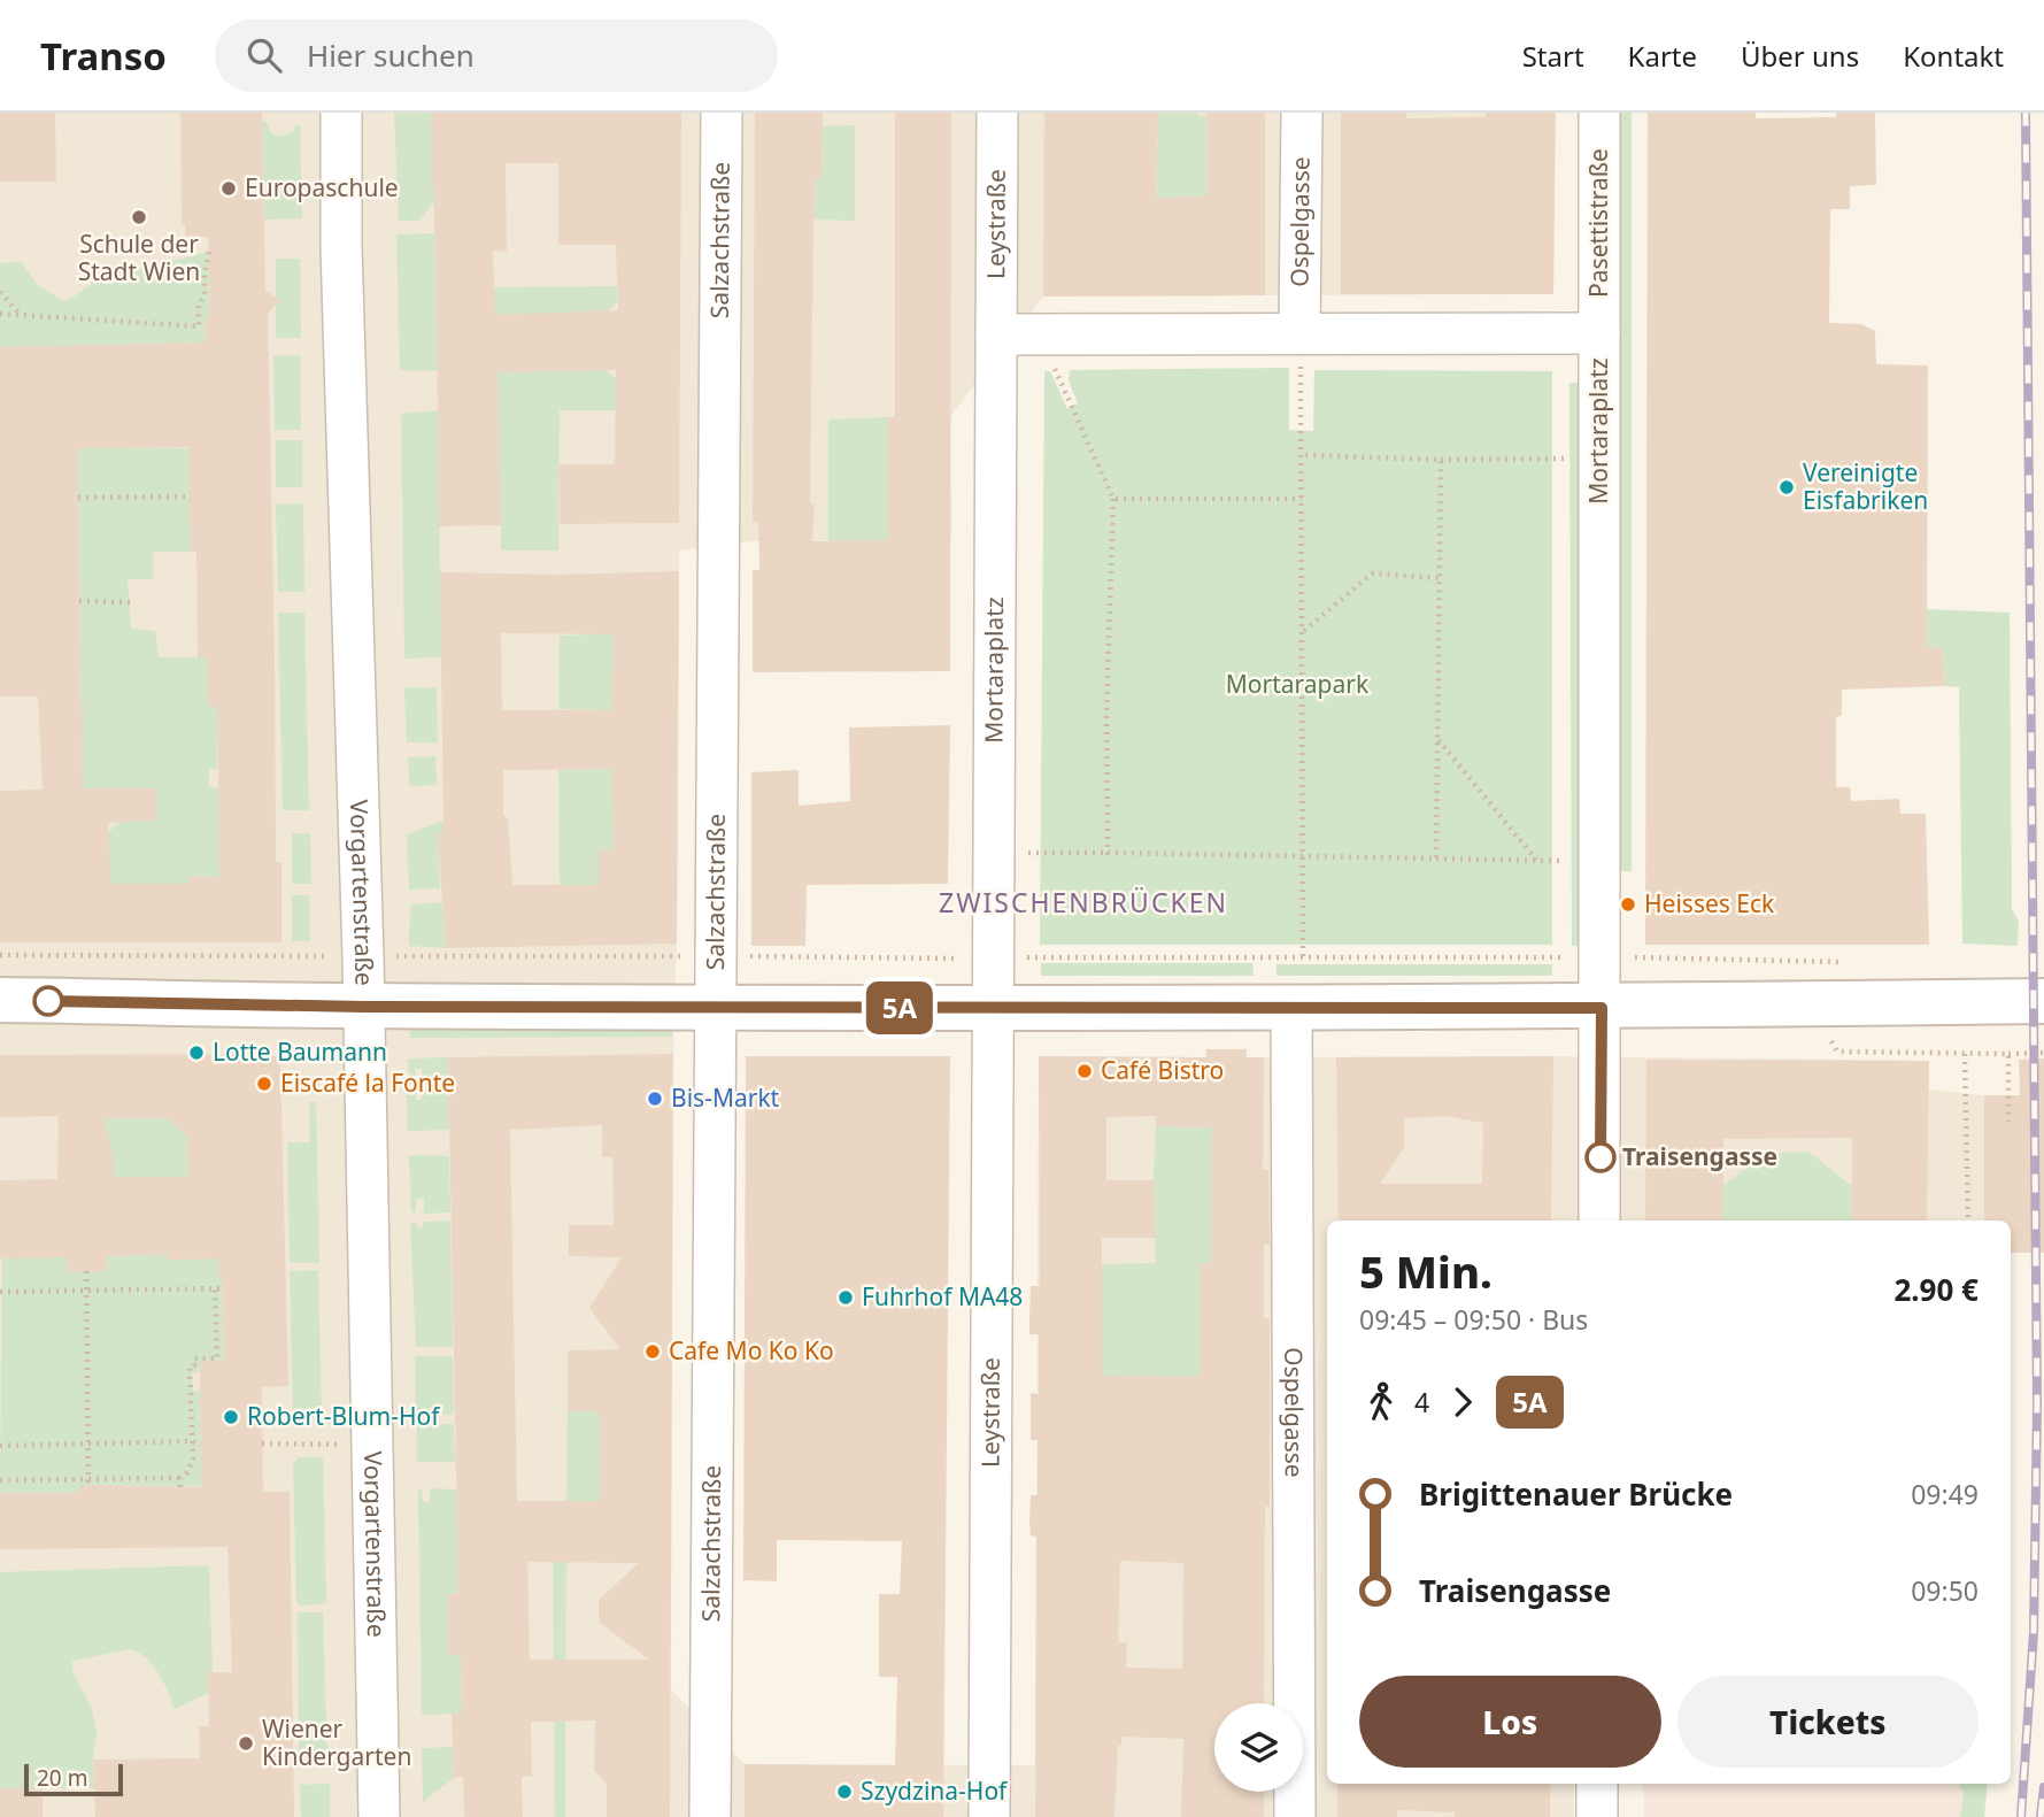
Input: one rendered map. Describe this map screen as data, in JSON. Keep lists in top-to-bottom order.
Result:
{
  "streets": {
    "street": [
      "Leystraße",
      "Ospelgasse",
      "Pasettistraße",
      "Salzachstraße",
      "Mortaraplatz",
      "Vorgartenstraße"
    ]
  },
  "crossings": [
    ["Leystraße", "Mortaraplatz"],
    ["Ospelgasse", "Mortaraplatz"],
    ["Pasettistraße", "Mortaraplatz"]
  ],
  "districts": ["ZWISCHENBRÜCKEN"],
  "parks": ["Mortarapark"],
  "places": [
    "Europaschule",
    "Schule der Stadt Wien",
    "Vereinigte Eisfabriken",
    "Heisses Eck",
    "Lotte Baumann",
    "Café Bistro",
    "Eiscafé la Fonte",
    "Bis-Markt",
    "Traisengasse",
    "Fuhrhof MA48",
    "Cafe Mo Ko Ko",
    "Robert-Blum-Hof",
    "Wiener Kindergarten",
    "Szydzina-Hof"
  ],
  "lines": ["bus line 5A"],
  "scale_bar": "20 m",
  "page": {
    "header": "Transo",
    "search": "Hier suchen",
    "nav": [
      "Start",
      "Karte",
      "Über uns",
      "Kontakt"
    ],
    "on_map": "5A",
    "heading": ["5 Min.", "09:45 – 09:50 · Bus", "2.90 €"],
    "legs": ["4", "5A"],
    "list": [
      {
        "name": "Brigittenauer Brücke",
        "value": "09:49"
      },
      {
        "name": "Traisengasse",
        "value": "09:50"
      }
    ],
    "buttons": ["Los", "Tickets"],
    "scale": "20 m"
  }
}
